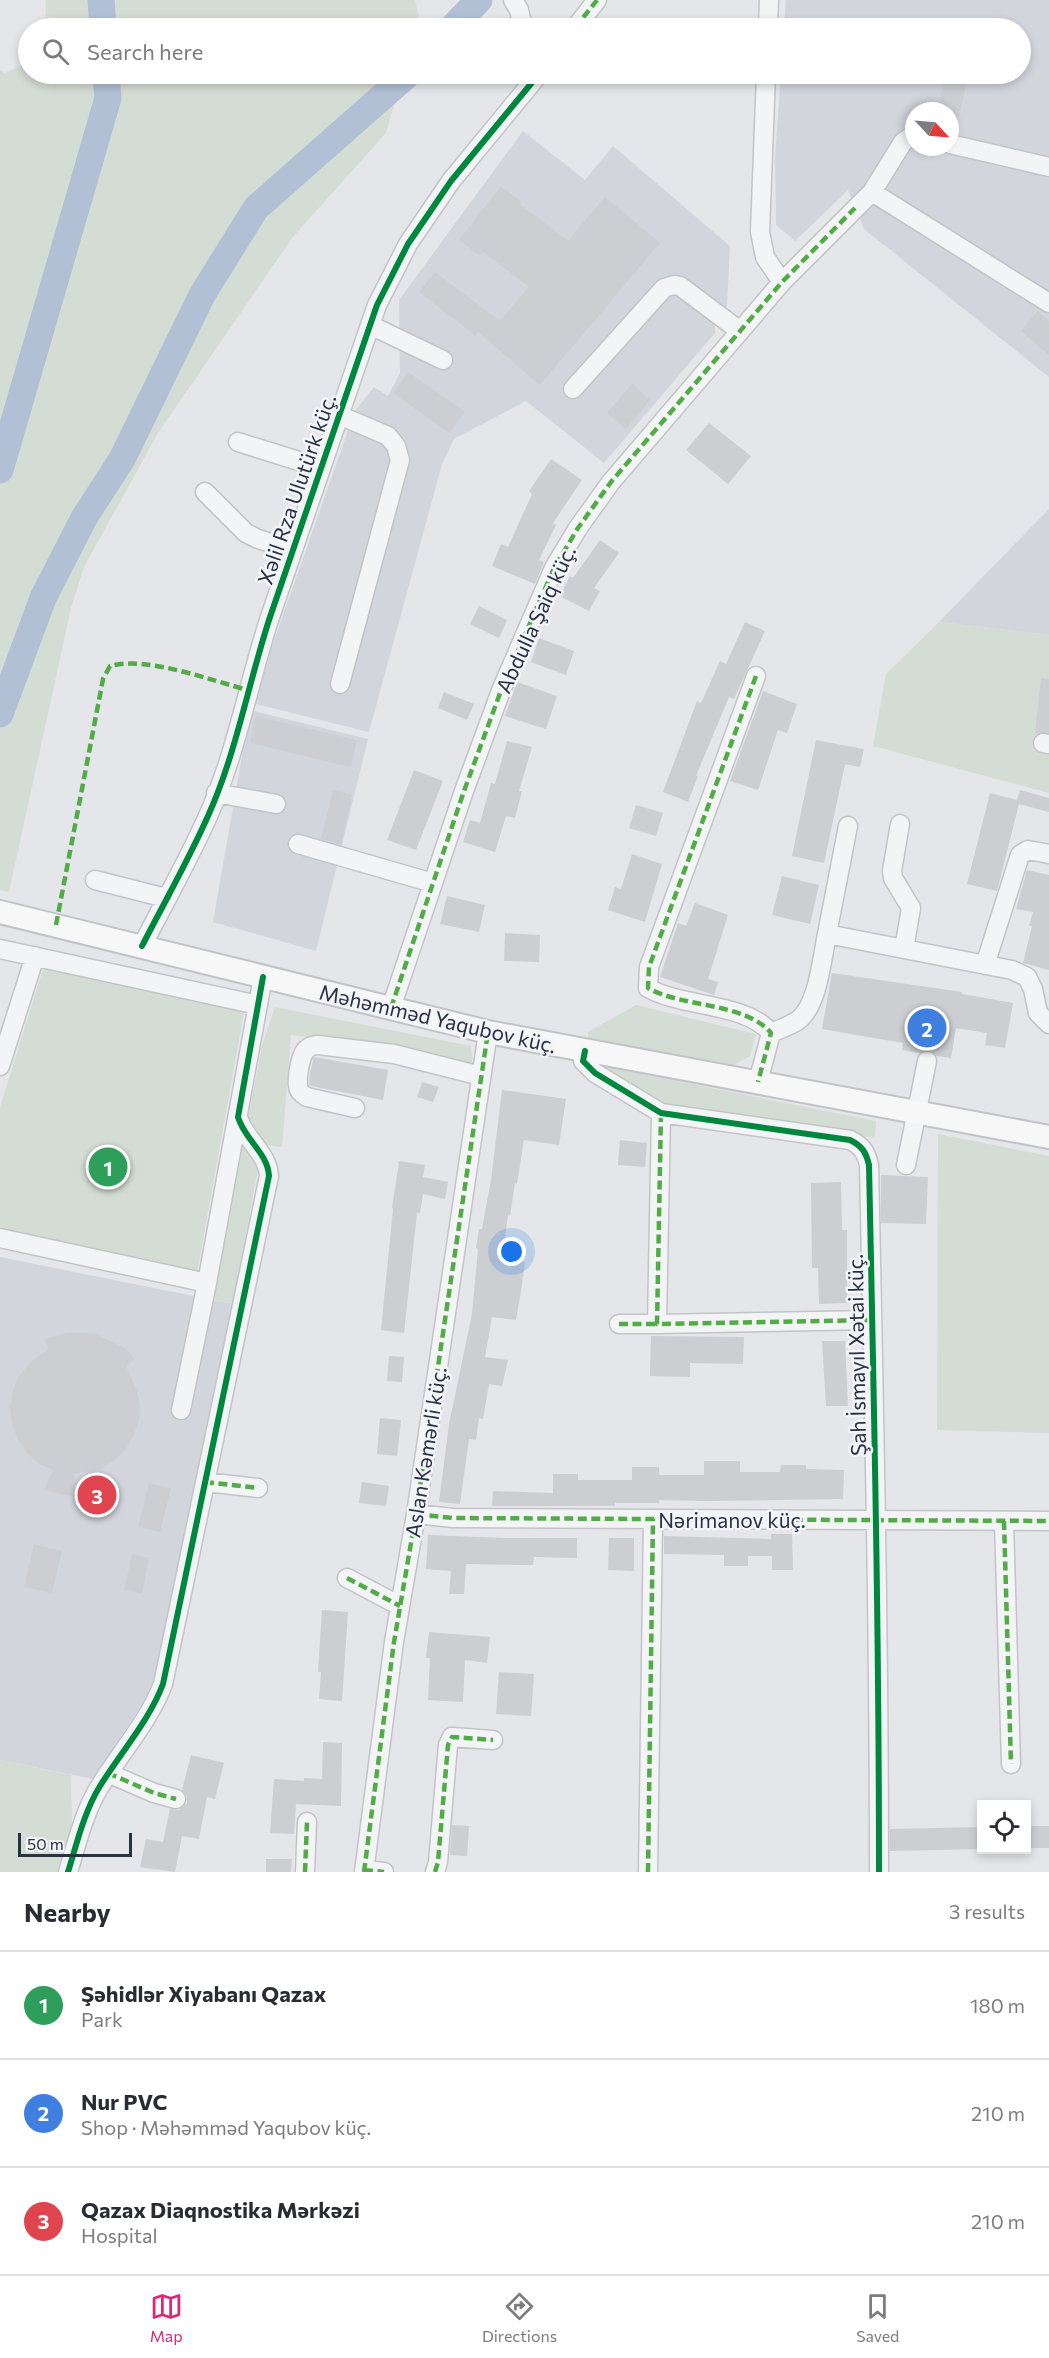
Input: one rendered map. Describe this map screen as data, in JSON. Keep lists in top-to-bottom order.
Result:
{
  "streets": {
    "main road": ["Məhəmməd Yaqubov küç."],
    "street": [
      "Xəlil Rza Ulutürk küç.",
      "Abdulla Şaiq küç.",
      "Şah İsmayıl Xətai küç.",
      "Aslan Kəmərli küç.",
      "Nərimanov küç."
    ]
  },
  "crossings": [
    ["Xəlil Rza Ulutürk küç.", "Məhəmməd Yaqubov küç."],
    ["Abdulla Şaiq küç.", "Məhəmməd Yaqubov küç."],
    ["Məhəmməd Yaqubov küç.", "Şah İsmayıl Xətai küç."],
    ["Məhəmməd Yaqubov küç.", "Aslan Kəmərli küç."],
    ["Şah İsmayıl Xətai küç.", "Nərimanov küç."],
    ["Aslan Kəmərli küç.", "Nərimanov küç."]
  ],
  "scale_bar": "50 m",
  "north": "bottom right",
  "page": {
    "search": "Search here",
    "pins": ["2", "1", "3"],
    "scale": "50 m",
    "heading": ["Nearby", "3 results"],
    "list": [
      {
        "mark": "1",
        "name": "Şəhidlər Xiyabanı Qazax",
        "note": "Park",
        "value": "180 m"
      },
      {
        "mark": "2",
        "name": "Nur PVC",
        "note": "Shop · Məhəmməd Yaqubov küç.",
        "value": "210 m"
      },
      {
        "mark": "3",
        "name": "Qazax Diaqnostika Mərkəzi",
        "note": "Hospital",
        "value": "210 m"
      }
    ],
    "nav": ["Map", "Directions", "Saved"]
  }
}
